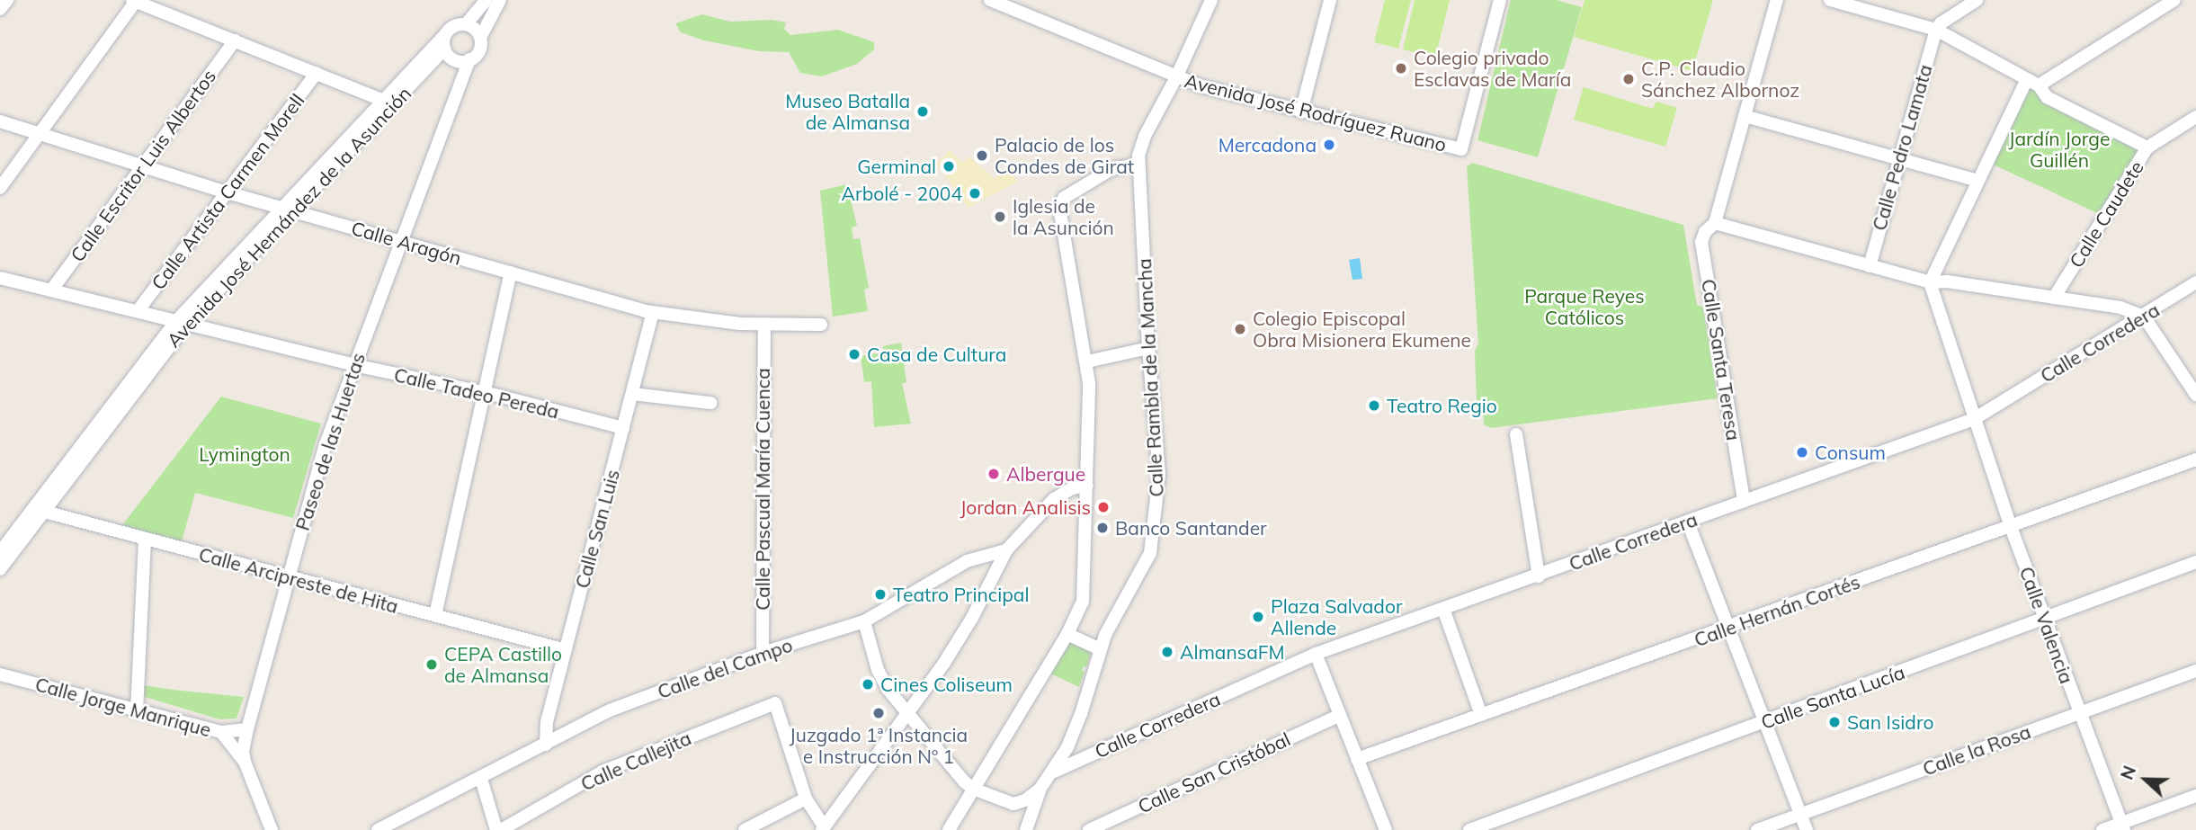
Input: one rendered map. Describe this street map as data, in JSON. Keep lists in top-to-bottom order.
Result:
{
  "streets": {
    "street": [
      "Avenida José Rodríguez Ruano",
      "Calle Pedro Lamata",
      "Calle Escritor Luis Albertos",
      "Calle Artista Carmen Morell",
      "Calle Caudete",
      "Avenida José Hernández de la Asunción",
      "Calle Aragón",
      "Calle Corredera",
      "Calle Santa Teresa",
      "Calle Rambla de la Mancha",
      "Calle Tadeo Pereda",
      "Paseo de las Huertas",
      "Calle Pascual María Cuenca",
      "Calle San Luis",
      "Calle Arcipreste de Hita",
      "Calle Hernán Cortés",
      "Calle Valencia",
      "Calle del Campo",
      "Calle Santa Lucía",
      "Calle Jorge Manrique",
      "Calle la Rosa",
      "Calle Callejita",
      "Calle San Cristóbal"
    ]
  },
  "crossings": [
    ["Avenida José Rodríguez Ruano", "Calle Rambla de la Mancha"],
    ["Calle Escritor Luis Albertos", "Calle Aragón"],
    ["Calle Escritor Luis Albertos", "Calle Tadeo Pereda"],
    ["Calle Artista Carmen Morell", "Calle Aragón"],
    ["Calle Artista Carmen Morell", "Calle Tadeo Pereda"],
    ["Avenida José Hernández de la Asunción", "Calle Aragón"],
    ["Avenida José Hernández de la Asunción", "Calle Tadeo Pereda"],
    ["Avenida José Hernández de la Asunción", "Paseo de las Huertas"],
    ["Avenida José Hernández de la Asunción", "Calle Arcipreste de Hita"],
    ["Calle Aragón", "Paseo de las Huertas"],
    ["Calle Aragón", "Calle Pascual María Cuenca"],
    ["Calle Aragón", "Calle San Luis"],
    ["Calle Corredera", "Calle Santa Teresa"],
    ["Calle Corredera", "Calle Rambla de la Mancha"],
    ["Calle Corredera", "Calle Valencia"],
    ["Calle Tadeo Pereda", "Paseo de las Huertas"],
    ["Calle Tadeo Pereda", "Calle San Luis"],
    ["Paseo de las Huertas", "Calle Arcipreste de Hita"],
    ["Paseo de las Huertas", "Calle Jorge Manrique"],
    ["Calle Pascual María Cuenca", "Calle del Campo"],
    ["Calle San Luis", "Calle Arcipreste de Hita"],
    ["Calle San Luis", "Calle del Campo"],
    ["Calle Hernán Cortés", "Calle Valencia"],
    ["Calle Valencia", "Calle Santa Lucía"],
    ["Calle Valencia", "Calle la Rosa"]
  ],
  "parks": ["Jardín Jorge Guillén", "Parque Reyes Católicos", "Lymington"],
  "places": [
    "Colegio privado Esclavas de María",
    "C.P. Claudio Sánchez Albornoz",
    "Museo Batalla de Almansa",
    "Mercadona",
    "Palacio de los Condes de Girat",
    "Germinal",
    "Arbolé - 2004",
    "Iglesia de la Asunción",
    "Colegio Episcopal Obra Misionera Ekumene",
    "Casa de Cultura",
    "Teatro Regio",
    "Consum",
    "Albergue",
    "Jordan Analisis",
    "Banco Santander",
    "Teatro Principal",
    "Plaza Salvador Allende",
    "AlmansaFM",
    "CEPA Castillo de Almansa",
    "Cines Coliseum",
    "Juzgado 1ª Instancia e Instrucción Nº 1",
    "San Isidro"
  ],
  "north": "left"
}
